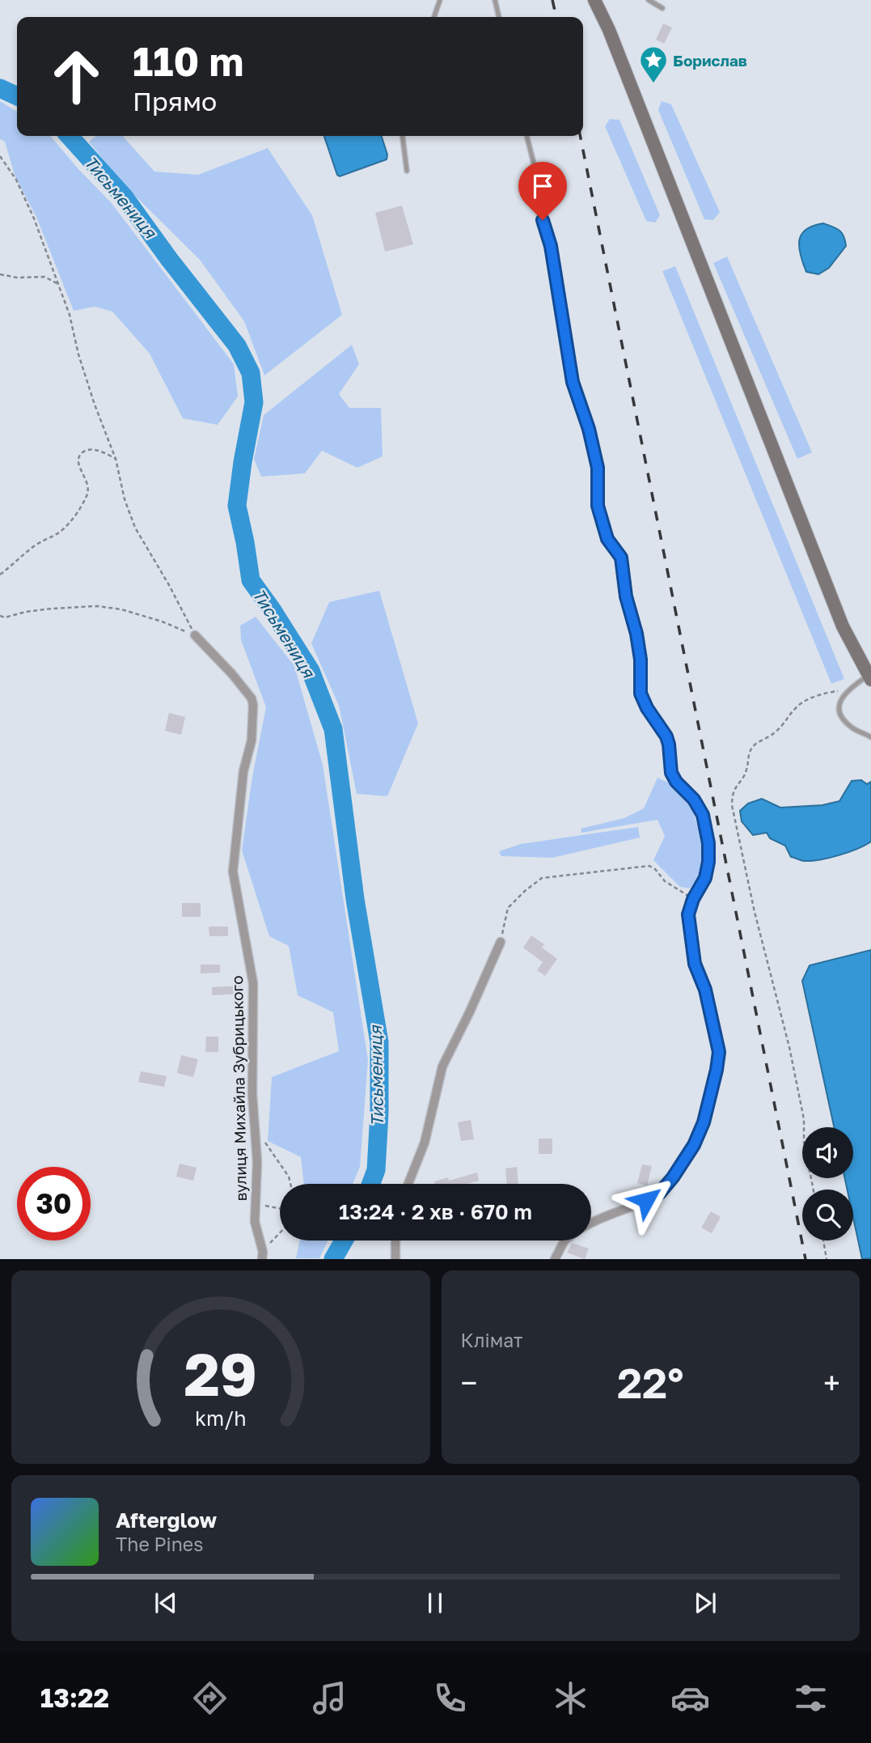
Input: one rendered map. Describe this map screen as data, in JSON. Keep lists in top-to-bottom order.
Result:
{
  "streets": {
    "street": ["вулиця Михайла Зубрицького"]
  },
  "water": ["Тисьмениця"],
  "places": {
    "place": ["Борислав"]
  },
  "page": {
    "turn": ["110 m", "Прямо"],
    "limit": "30",
    "trip": "13:24 · 2 хв · 670 m",
    "tile": "Клімат",
    "heat": ["−", "22°", "+"],
    "song": ["Afterglow", "The Pines"],
    "tabs": "13:22",
    "gauge": ["29", "km/h"]
  }
}
